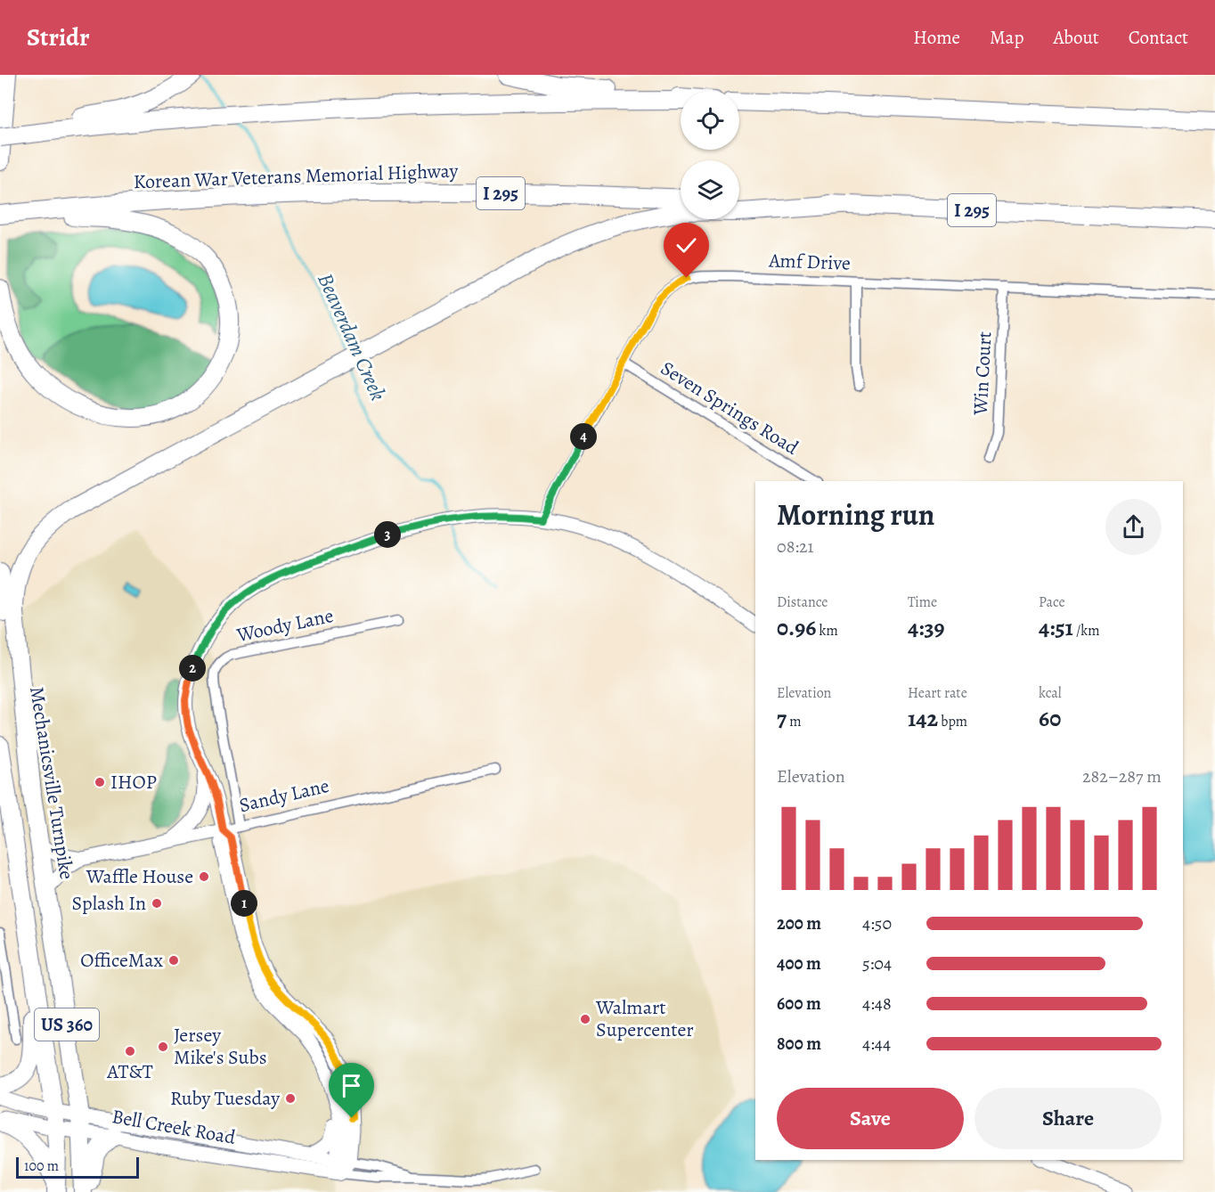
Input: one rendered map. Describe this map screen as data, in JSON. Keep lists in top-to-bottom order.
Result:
{
  "streets": {
    "highway": [
      "Korean War Veterans Memorial Highway",
      "I 295",
      "Mechanicsville Turnpike",
      "US 360"
    ],
    "street": [
      "Amf Drive",
      "Win Court",
      "Seven Springs Road",
      "Woody Lane",
      "Sandy Lane",
      "Bell Creek Road"
    ]
  },
  "crossings": [
    ["Amf Drive", "Win Court"],
    ["Amf Drive", "Seven Springs Road"],
    ["Woody Lane", "Sandy Lane"],
    ["Mechanicsville Turnpike", "Sandy Lane"],
    ["Mechanicsville Turnpike", "Bell Creek Road"],
    ["US 360", "Bell Creek Road"]
  ],
  "water": ["Beaverdam Creek"],
  "places": [
    "IHOP",
    "Waffle House",
    "Splash In",
    "OfficeMax",
    "Walmart Supercenter",
    "Jersey Mike's Subs",
    "AT&T",
    "Ruby Tuesday"
  ],
  "scale_bar": "100 m",
  "page": {
    "header": "Stridr",
    "nav": [
      "Home",
      "Map",
      "About",
      "Contact"
    ],
    "pins": [
      "4",
      "3",
      "2",
      "1"
    ],
    "heading": ["Morning run", "08:21"],
    "stats": [
      ["Distance", "0.96 km"],
      ["Time", "4:39"],
      ["Pace", "4:51 /km"],
      ["Elevation", "7 m"],
      ["Heart rate", "142 bpm"],
      ["kcal", "60"]
    ],
    "chart": ["Elevation", "282–287 m"],
    "list": [
      {
        "name": "200 m",
        "note": "4:50"
      },
      {
        "name": "400 m",
        "note": "5:04"
      },
      {
        "name": "600 m",
        "note": "4:48"
      },
      {
        "name": "800 m",
        "note": "4:44"
      }
    ],
    "buttons": ["Save", "Share"],
    "scale": "100 m"
  }
}
